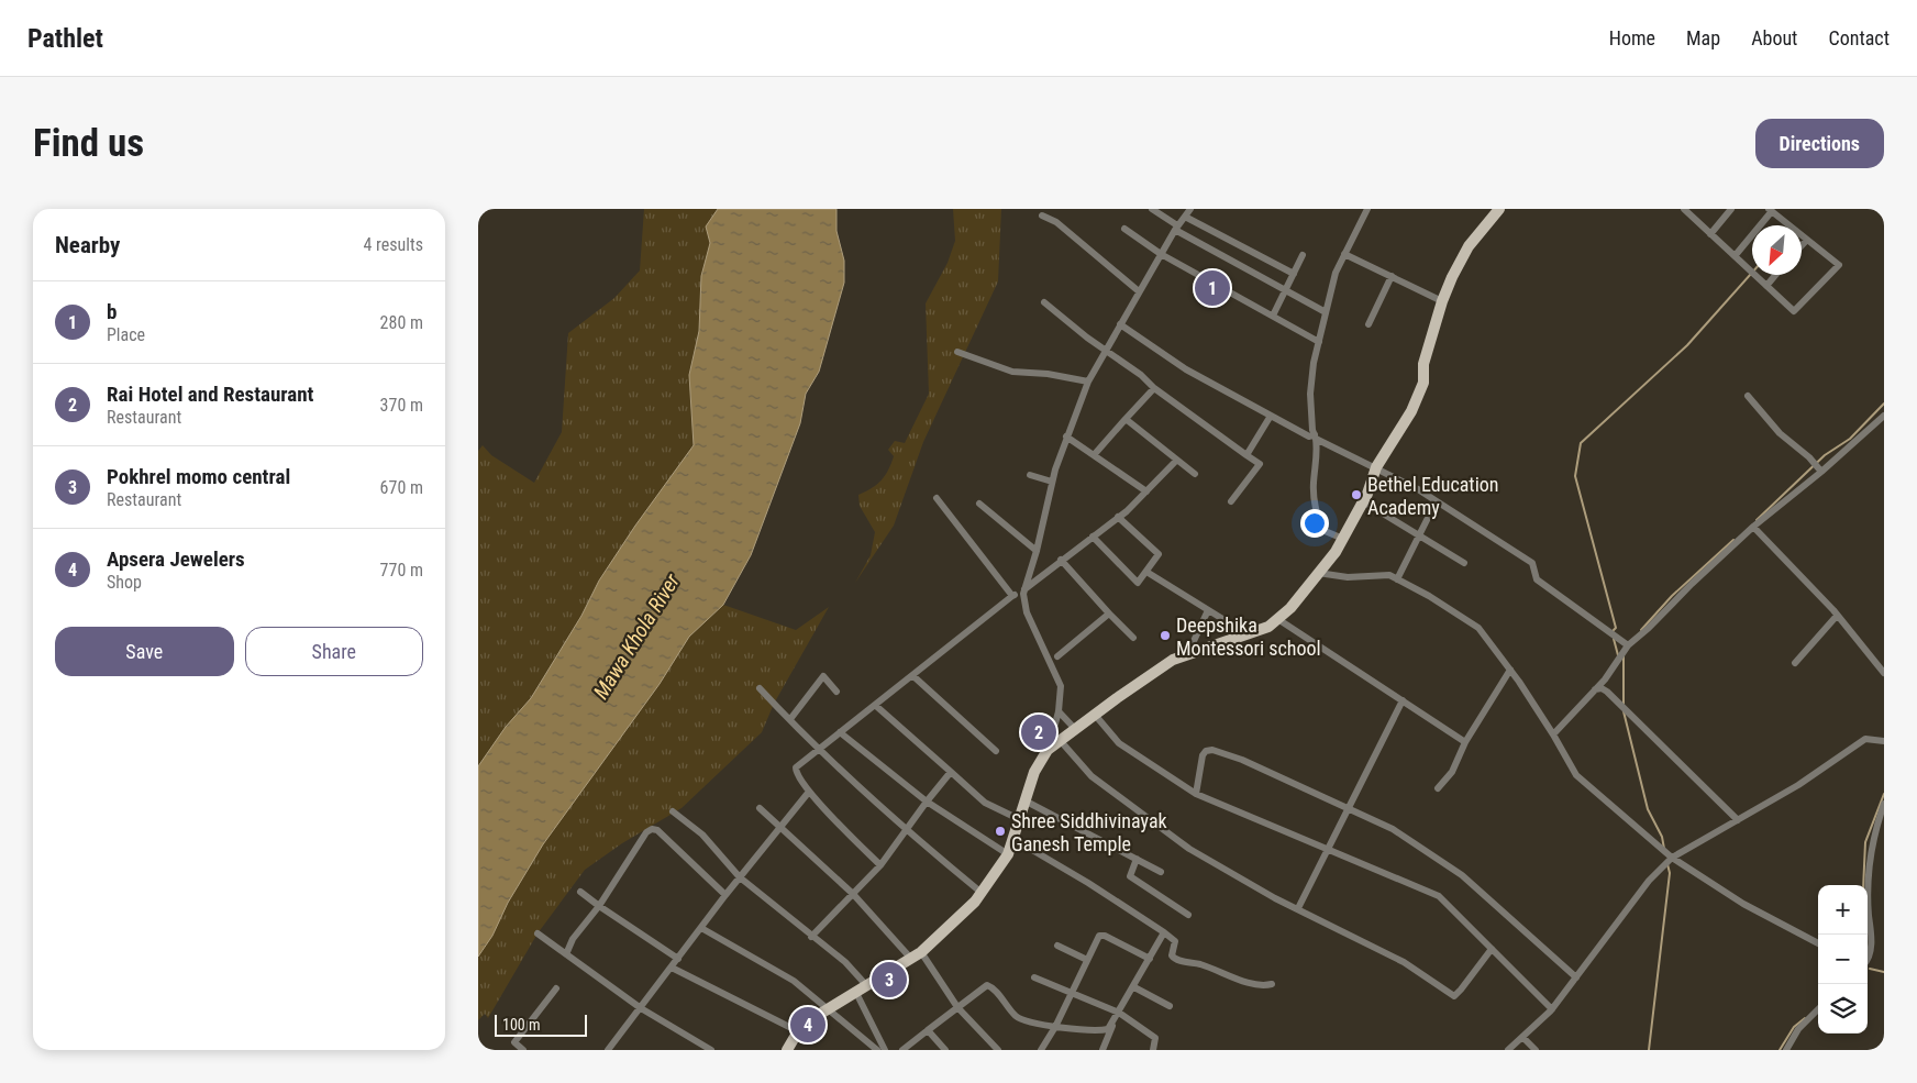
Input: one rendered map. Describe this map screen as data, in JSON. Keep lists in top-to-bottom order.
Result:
{
  "water": ["Mawa Khola River"],
  "places": ["Bethel Education Academy", "Deepshika Montessori school", "Shree Siddhivinayak Ganesh Temple"],
  "scale_bar": "100 m",
  "north": "bottom left",
  "page": {
    "header": "Pathlet",
    "nav": [
      "Home",
      "Map",
      "About",
      "Contact"
    ],
    "buttons": [
      "Directions",
      ["Save", "Share"]
    ],
    "title": "Find us",
    "heading": ["Nearby", "4 results"],
    "pins": [
      "1",
      "2",
      "3",
      "4"
    ],
    "list": [
      {
        "mark": "1",
        "name": "b",
        "note": "Place",
        "value": "280 m"
      },
      {
        "mark": "2",
        "name": "Rai Hotel and Restaurant",
        "note": "Restaurant",
        "value": "370 m"
      },
      {
        "mark": "3",
        "name": "Pokhrel momo central",
        "note": "Restaurant",
        "value": "670 m"
      },
      {
        "mark": "4",
        "name": "Apsera Jewelers",
        "note": "Shop",
        "value": "770 m"
      }
    ],
    "map_buttons": ["+", "−"],
    "scale": "100 m"
  }
}
